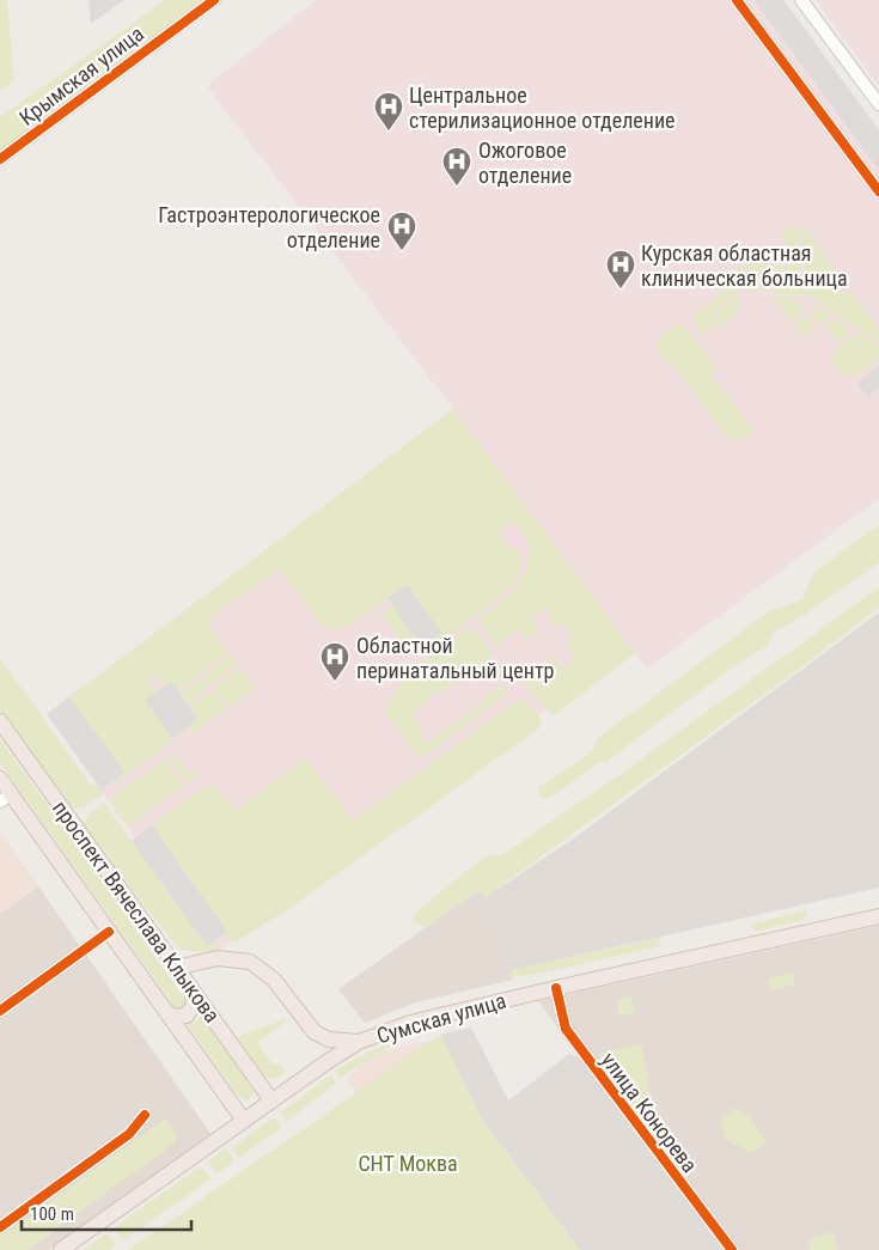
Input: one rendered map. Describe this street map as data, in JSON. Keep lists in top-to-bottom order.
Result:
{
  "streets": {
    "main road": ["проспект Вячеслава Клыкова", "Сумская улица"],
    "street": ["Крымская улица", "улица Конорева"]
  },
  "crossings": [
    ["проспект Вячеслава Клыкова", "Сумская улица"],
    ["Сумская улица", "улица Конорева"]
  ],
  "parks": ["СНТ Моква"],
  "places": {
    "hospital": [
      "Центральное стерилизационное отделение",
      "Ожоговое отделение",
      "Гастроэнтерологическое отделение",
      "Курская областная клиническая больница",
      "Областной перинатальный центр"
    ]
  },
  "scale_bar": "100 m"
}
